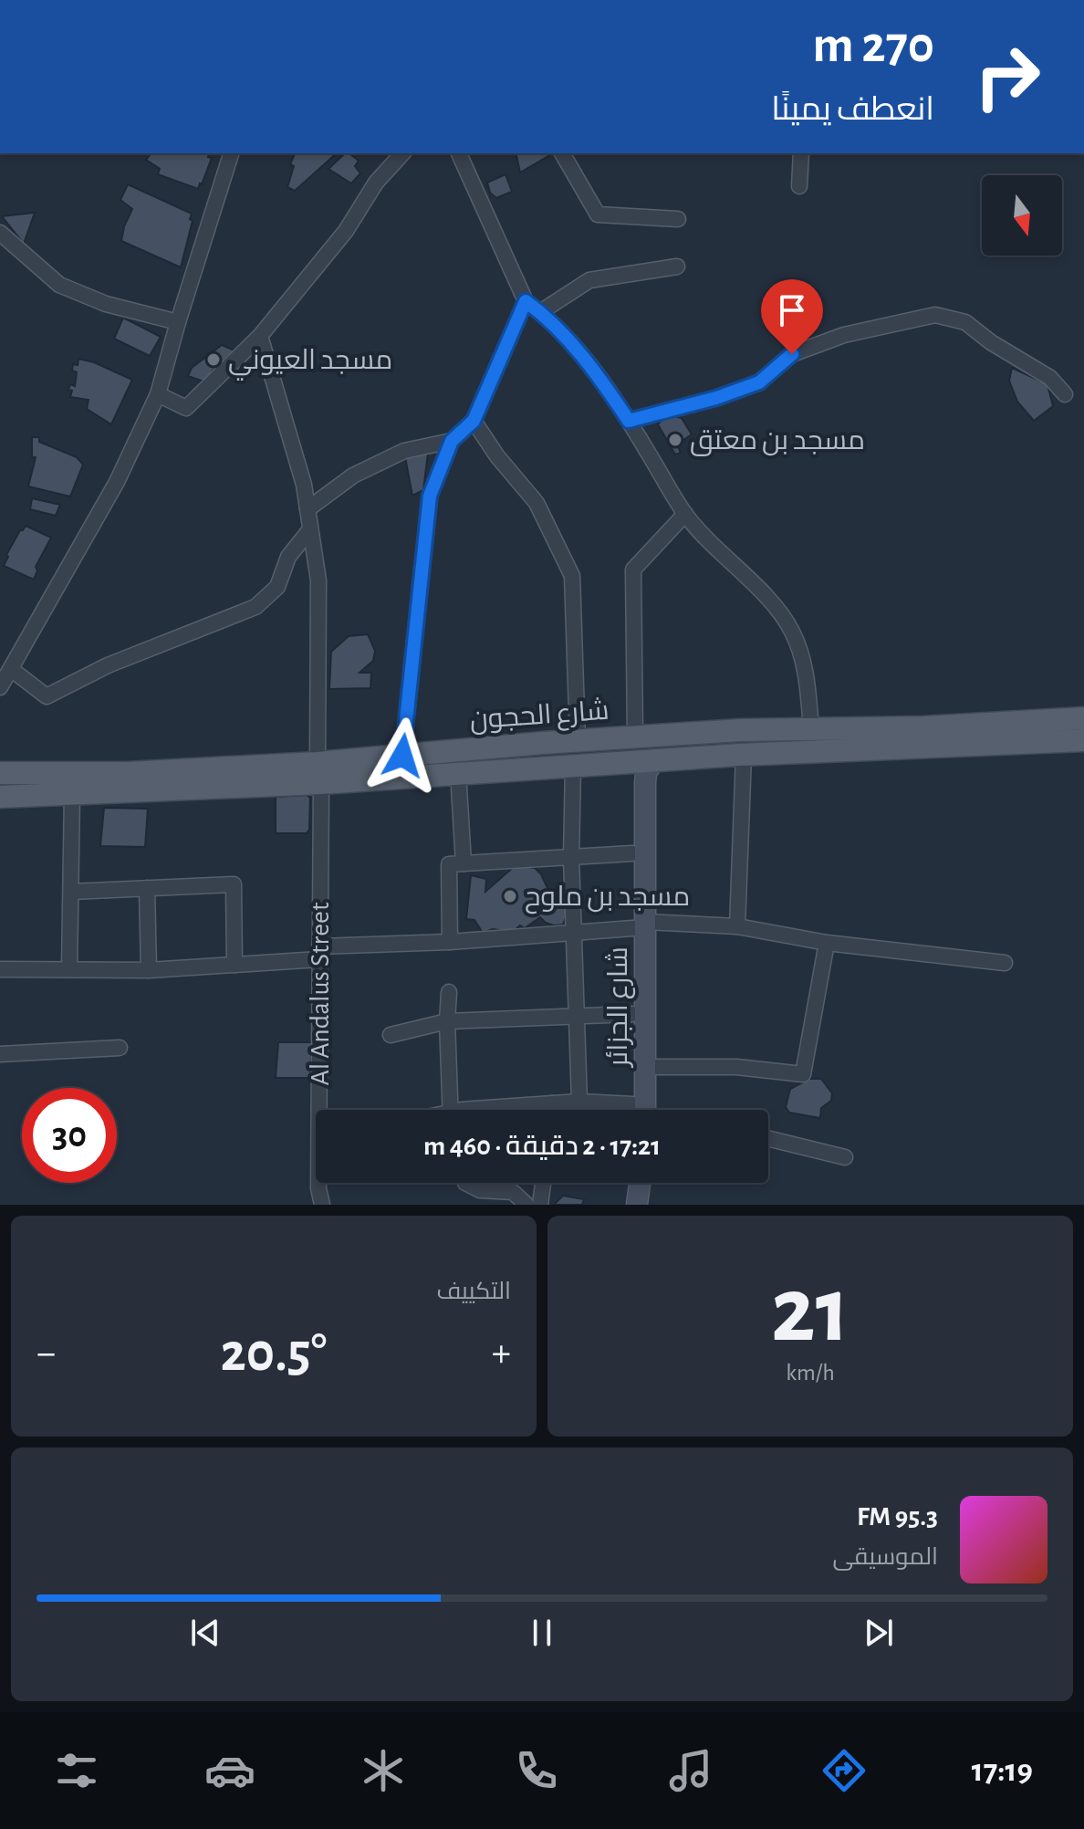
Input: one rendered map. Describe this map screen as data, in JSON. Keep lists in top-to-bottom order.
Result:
{
  "streets": {
    "main road": ["شارع الحجون"],
    "street": ["Al Andalus Street", "شارع الجزائر"]
  },
  "crossings": [
    ["شارع الحجون", "Al Andalus Street"],
    ["شارع الحجون", "شارع الجزائر"]
  ],
  "places": ["مسجد العيوني", "مسجد بن معتق", "مسجد بن ملوح"],
  "north": "bottom",
  "page": {
    "turn": ["270 m", "انعطف يمينًا"],
    "limit": "30",
    "trip": "17:21 · 2 دقيقة · 460 m",
    "tile": [
      ["21", "km/h"],
      "التكييف"
    ],
    "heat": ["−", "20.5°", "+"],
    "song": ["95.3 FM", "الموسيقى"],
    "tabs": "17:19"
  }
}
